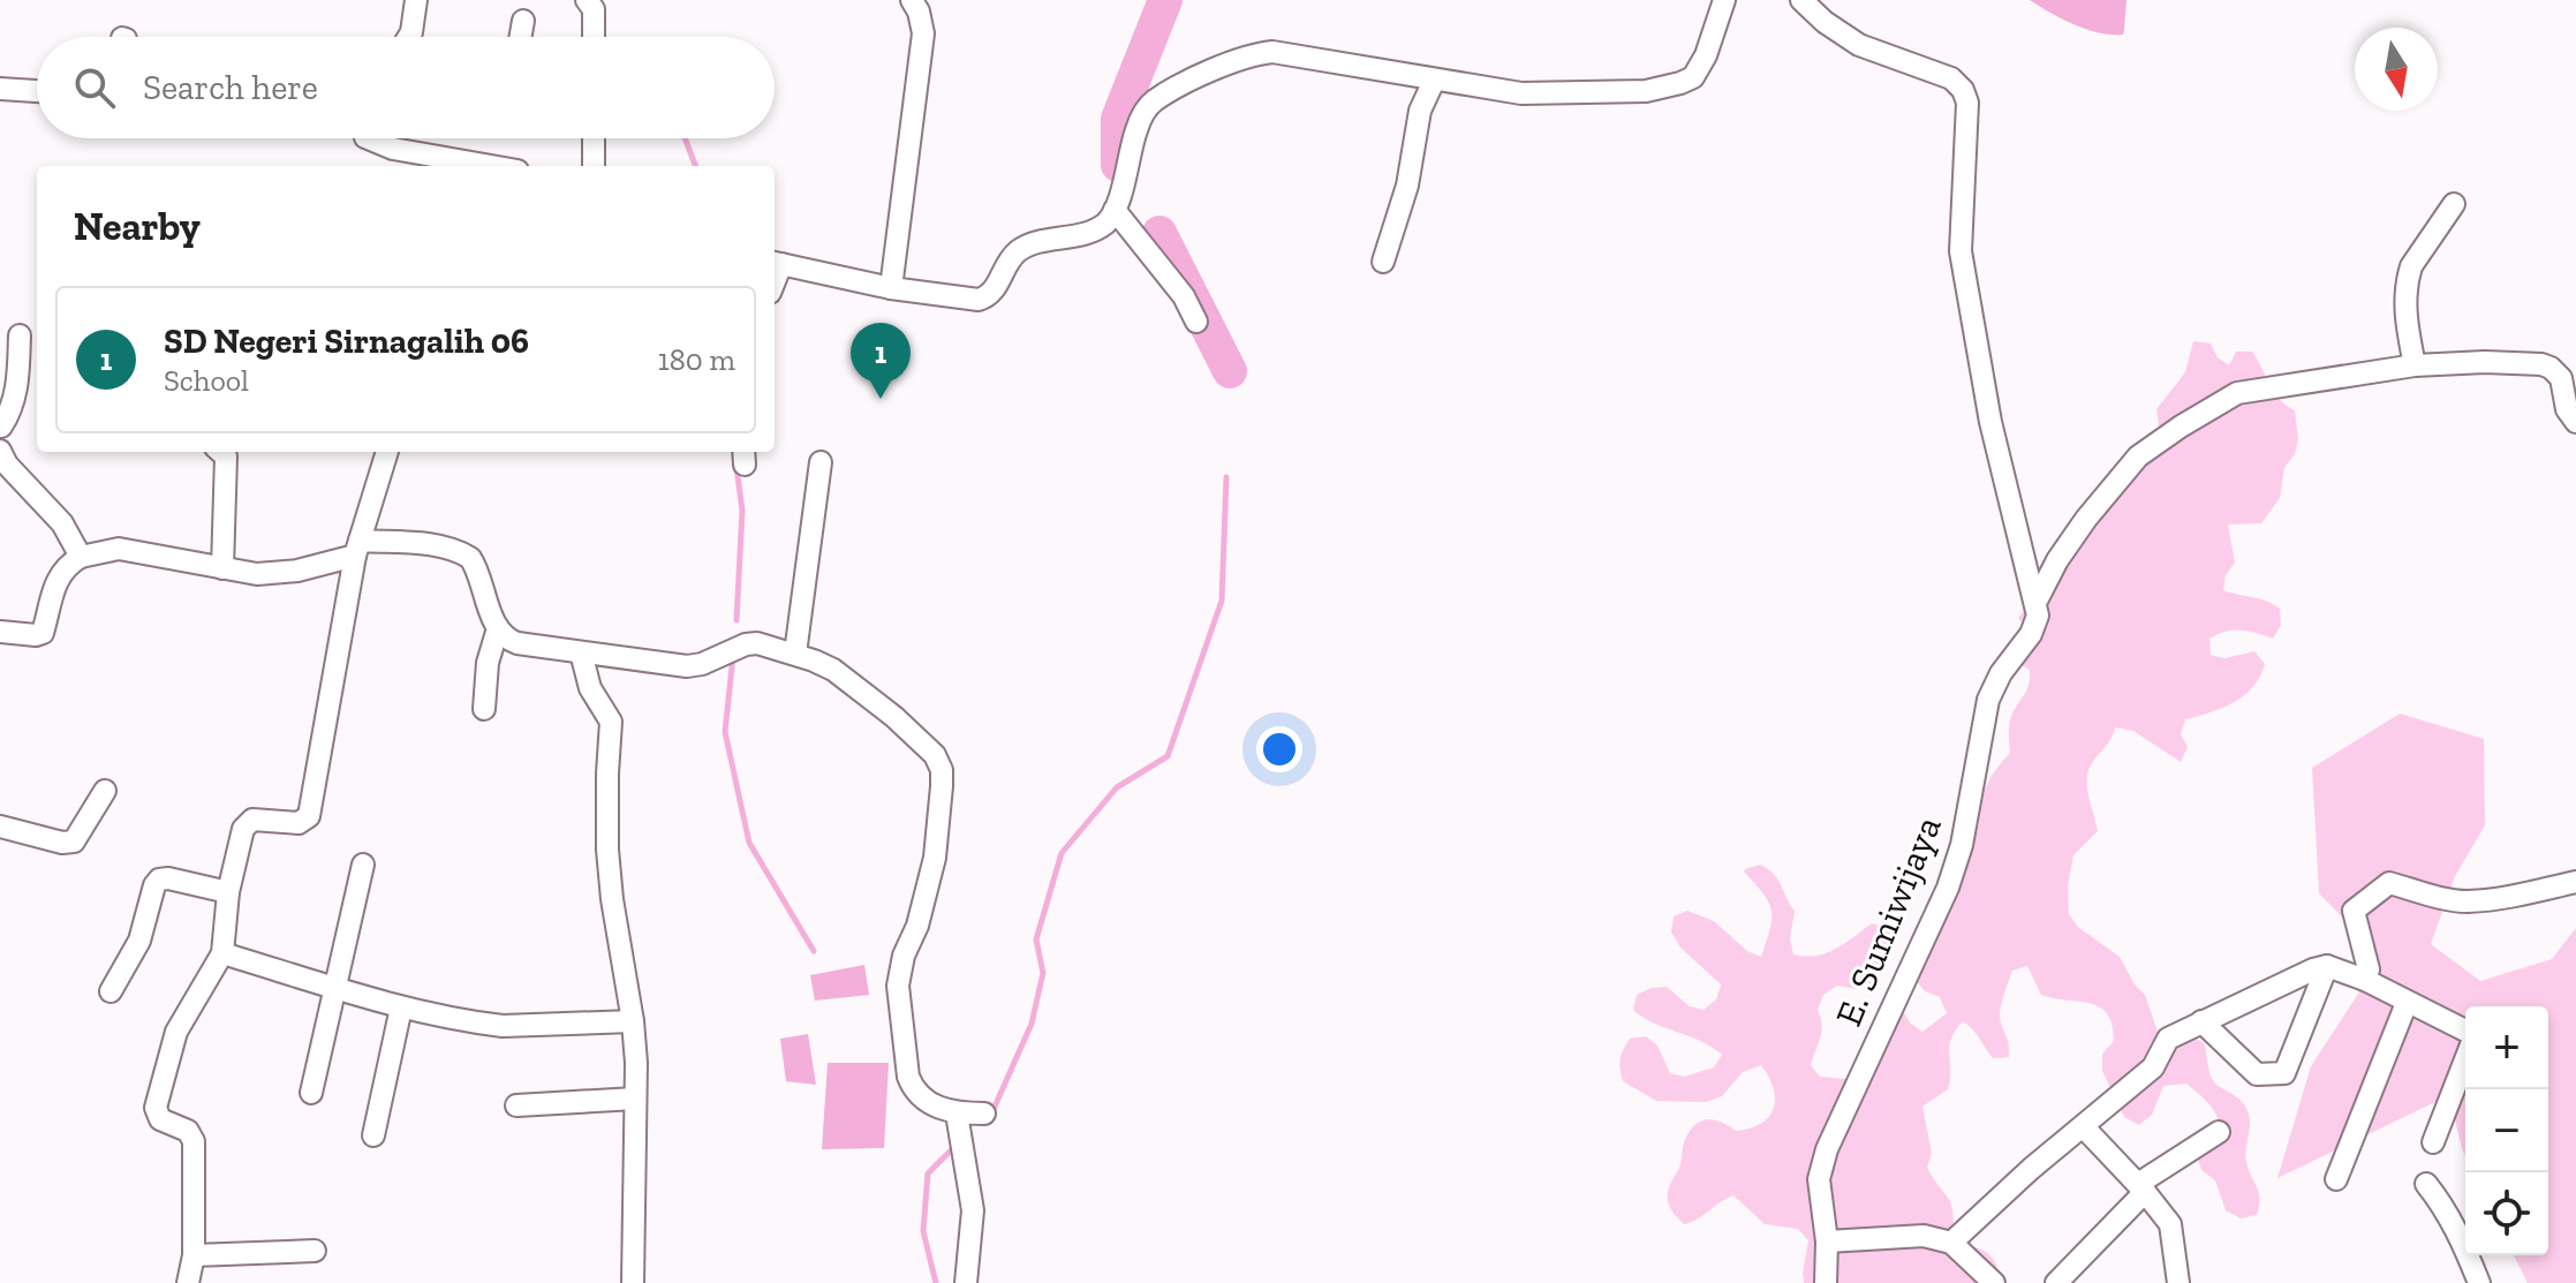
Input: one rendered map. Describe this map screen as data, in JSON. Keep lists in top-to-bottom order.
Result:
{
  "streets": {
    "street": ["E. Sumiwijaya"]
  },
  "north": "bottom",
  "page": {
    "search": "Search here",
    "heading": "Nearby",
    "list": [
      {
        "mark": "1",
        "name": "SD Negeri Sirnagalih 06",
        "note": "School",
        "value": "180 m"
      }
    ],
    "pins": "1",
    "map_buttons": ["+", "−"]
  }
}
